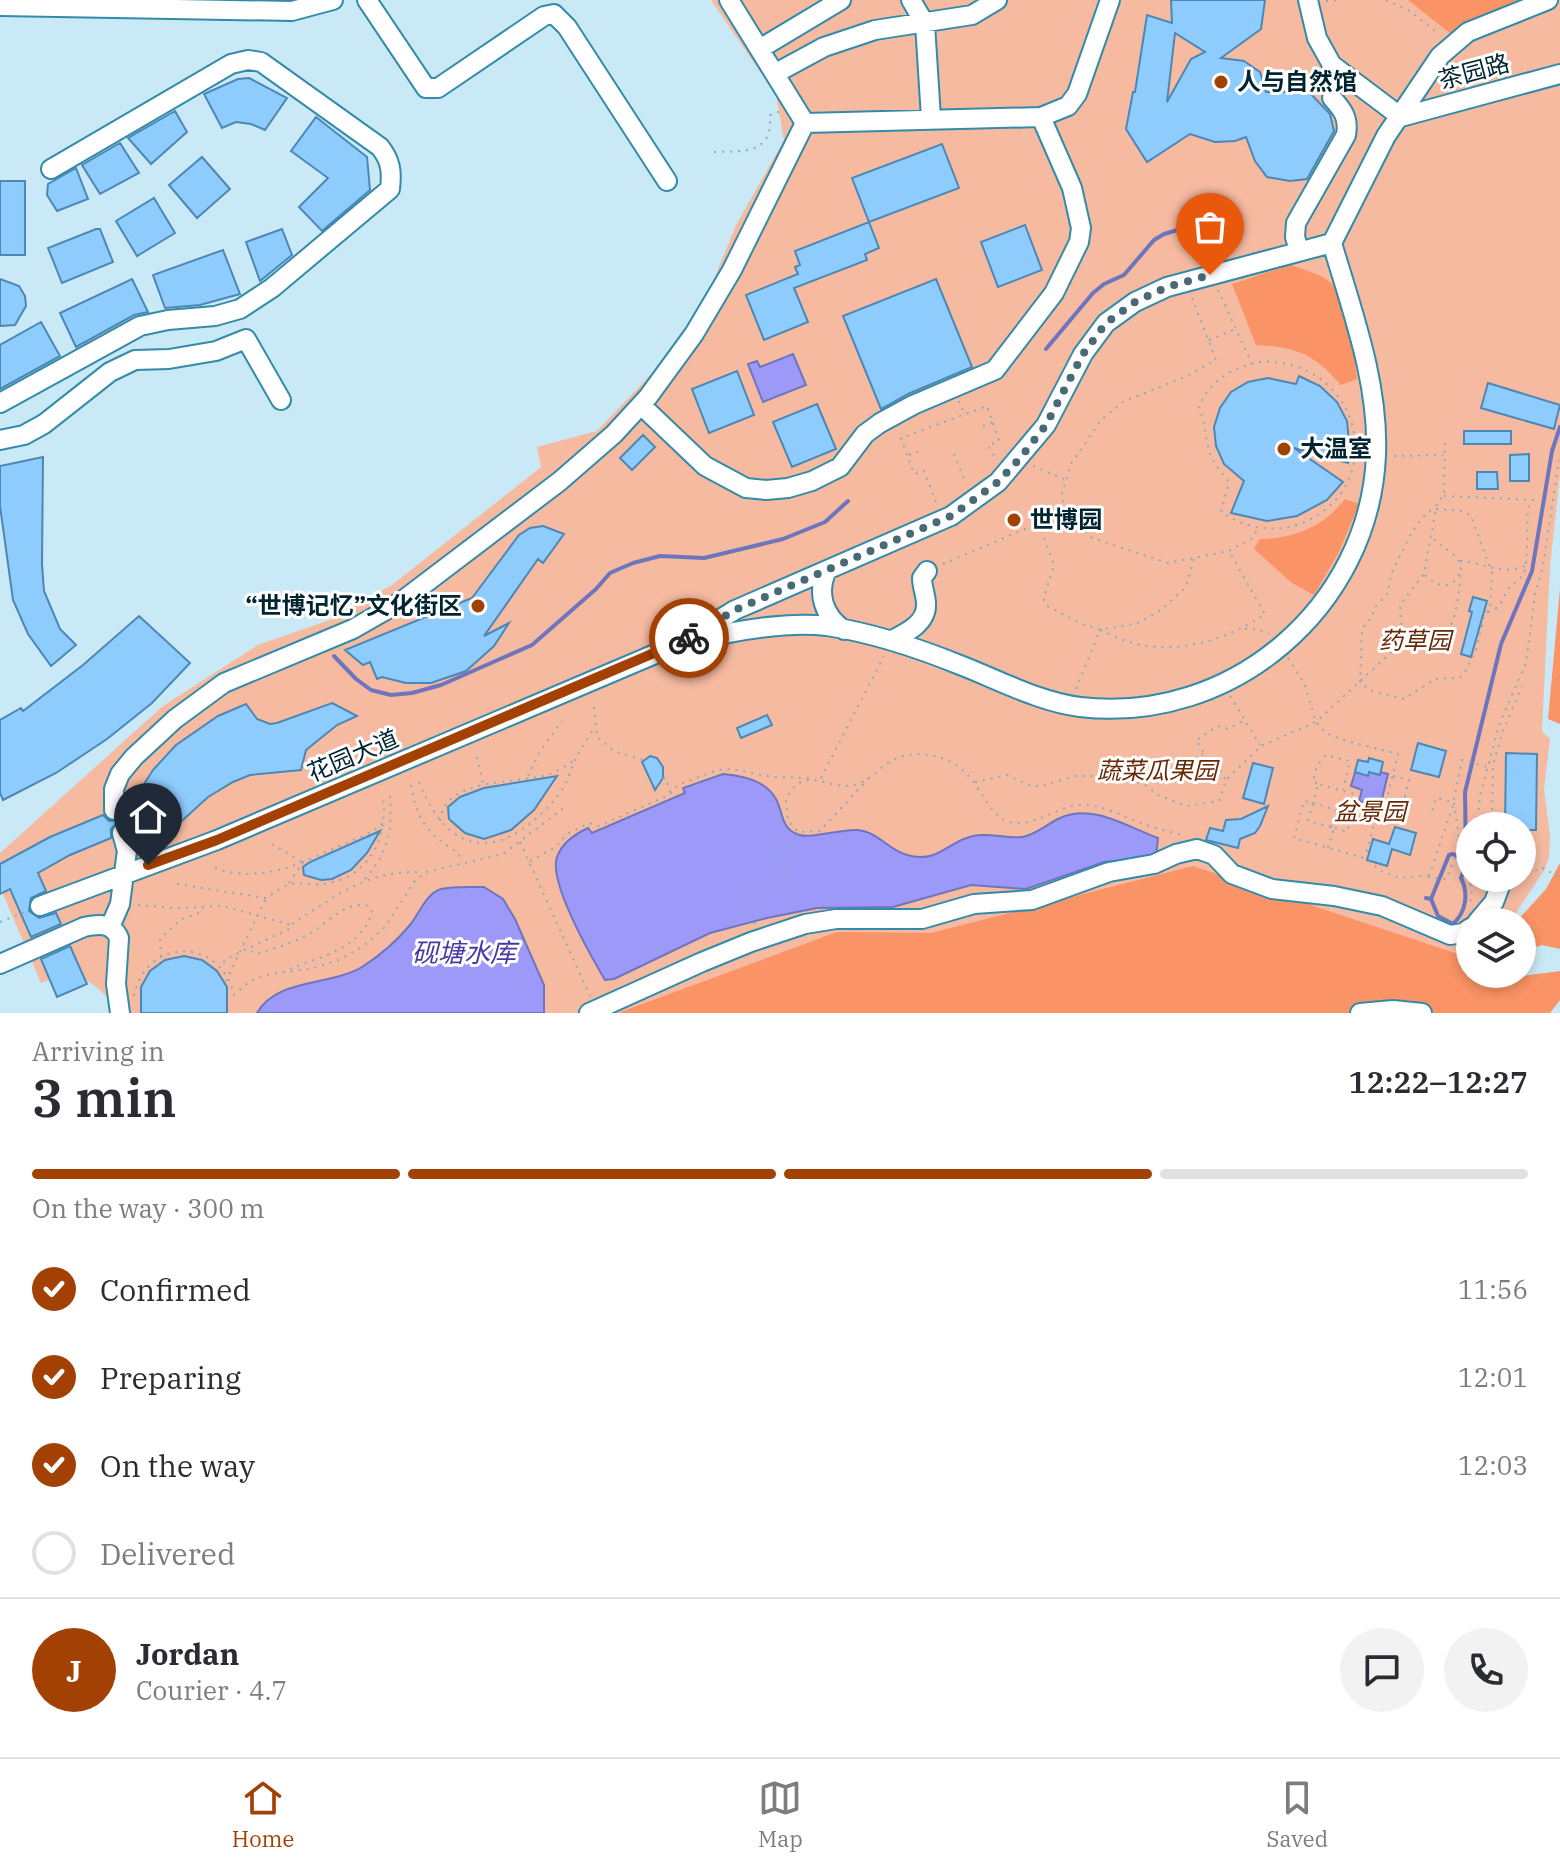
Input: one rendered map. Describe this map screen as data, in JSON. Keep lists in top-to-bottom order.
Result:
{
  "streets": {
    "street": ["茶园路", "花园大道"]
  },
  "water": ["砚塘水库"],
  "parks": ["药草园", "蔬菜瓜果园", "盆景园"],
  "places": [
    "人与自然馆",
    "大温室",
    "世博园",
    "“世博记忆”文化街区"
  ],
  "page": {
    "heading": ["3 min", "Arriving in", "12:22–12:27"],
    "panel": ["Jordan", "Courier · 4.7"],
    "bar": "On the way · 300 m",
    "list": [
      ["Confirmed", "11:56"],
      ["Preparing", "12:01"],
      ["On the way", "12:03"],
      "Delivered"
    ],
    "round": "J",
    "tabs": ["Home", "Map", "Saved"]
  }
}
